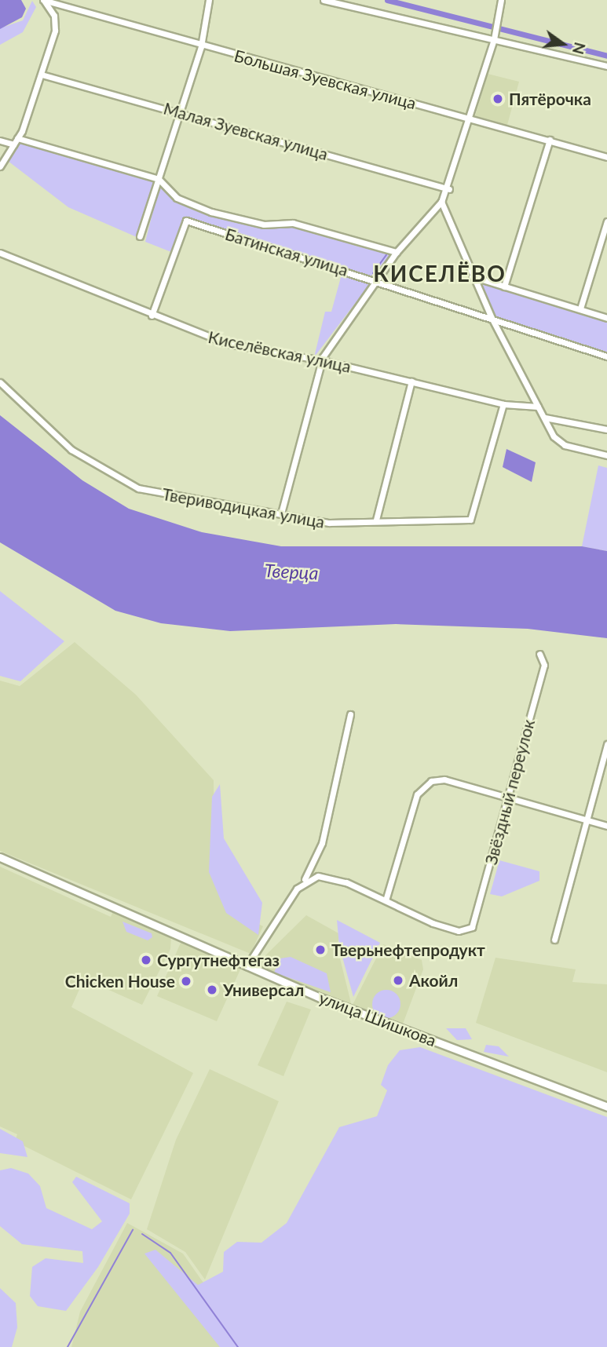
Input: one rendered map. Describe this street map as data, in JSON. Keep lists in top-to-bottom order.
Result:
{
  "streets": {
    "main road": ["улица Шишкова"],
    "street": [
      "Большая Зуевская улица",
      "Малая Зуевская улица",
      "Батинская улица",
      "Киселёвская улица",
      "Твериводицкая улица",
      "Звёздный переулок"
    ]
  },
  "crossings": [
    ["Батинская улица", "Киселёвская улица"],
    ["Киселёвская улица", "Твериводицкая улица"]
  ],
  "districts": ["КИСЕЛЁВО"],
  "water": ["Тверца"],
  "places": [
    "Пятёрочка",
    "Тверьнефтепродукт",
    "Сургутнефтегаз",
    "Акойл",
    "Chicken House",
    "Универсал"
  ],
  "north": "right"
}
